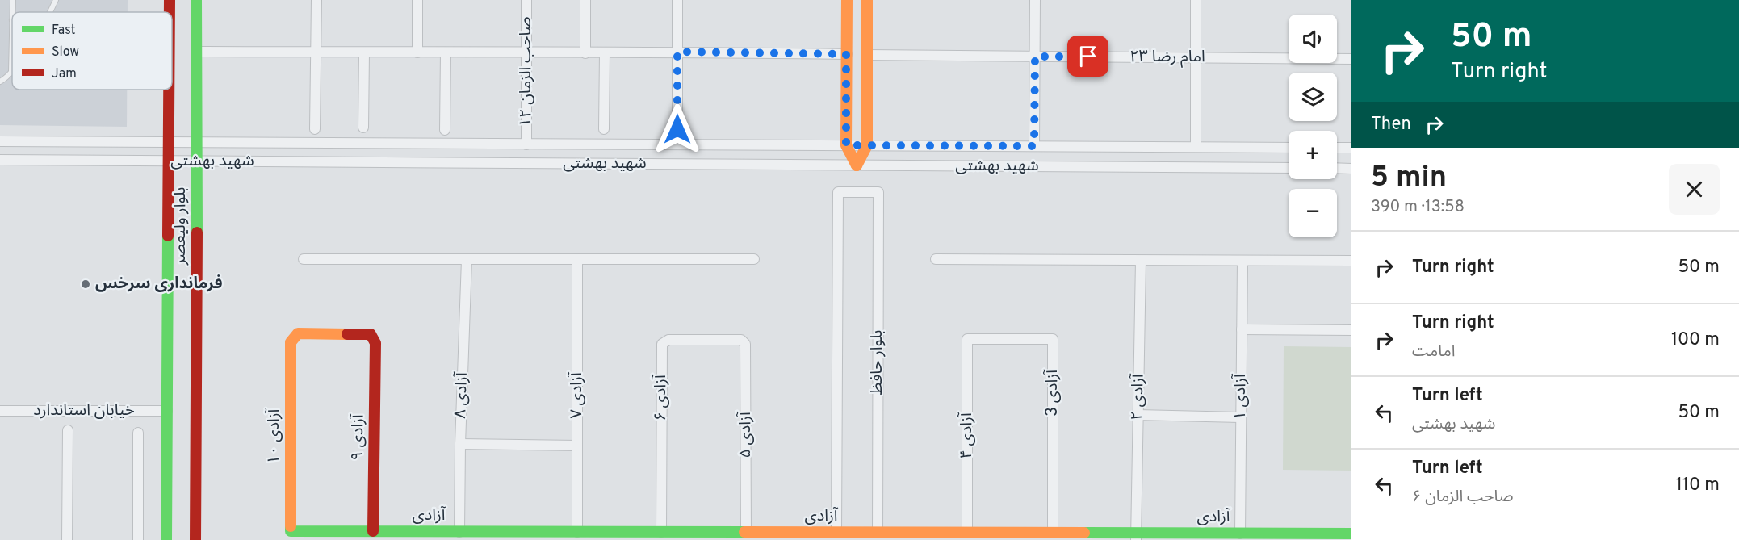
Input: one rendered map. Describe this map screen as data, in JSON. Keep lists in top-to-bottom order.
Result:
{
  "streets": {
    "street": [
      "امام رضا ۲۳",
      "صاحب الزمان ۱۲",
      "شهید بهشتی",
      "بلوار ولیعصر",
      "بلوار حافظ",
      "آزادی 3",
      "آزادی ۸",
      "آزادی ۷",
      "آزادی ۲",
      "آزادی ۱",
      "آزادی ۶",
      "خیابان استاندارد",
      "آزادی ۵",
      "آزادی ۴",
      "آزادی ۱۰",
      "آزادی ۹",
      "آزادی"
    ]
  },
  "crossings": [
    ["صاحب الزمان ۱۲", "شهید بهشتی"],
    ["شهید بهشتی", "بلوار ولیعصر"],
    ["بلوار ولیعصر", "خیابان استاندارد"],
    ["بلوار حافظ", "آزادی"],
    ["آزادی 3", "آزادی ۴"],
    ["آزادی 3", "آزادی"],
    ["آزادی ۸", "آزادی"],
    ["آزادی ۷", "آزادی"],
    ["آزادی ۲", "آزادی"],
    ["آزادی ۱", "آزادی"],
    ["آزادی ۶", "آزادی ۵"],
    ["آزادی ۶", "آزادی"],
    ["آزادی ۵", "آزادی"],
    ["آزادی ۴", "آزادی"],
    ["آزادی ۱۰", "آزادی ۹"],
    ["آزادی ۱۰", "آزادی"],
    ["آزادی ۹", "آزادی"]
  ],
  "places": ["فرمانداری سرخس"],
  "legend": ["Fast", "Slow", "Jam"],
  "page": {
    "turn": ["50 m", "Turn right"],
    "map_buttons": ["+", "−"],
    "then": "Then",
    "heading": ["5 min", "390 m · 13:58"],
    "list": [
      {
        "name": "Turn right",
        "value": "50 m"
      },
      {
        "name": "Turn right",
        "note": "امامت",
        "value": "100 m"
      },
      {
        "name": "Turn left",
        "note": "شهید بهشتی",
        "value": "50 m"
      },
      {
        "name": "Turn left",
        "note": "صاحب الزمان ۶",
        "value": "110 m"
      }
    ]
  }
}
